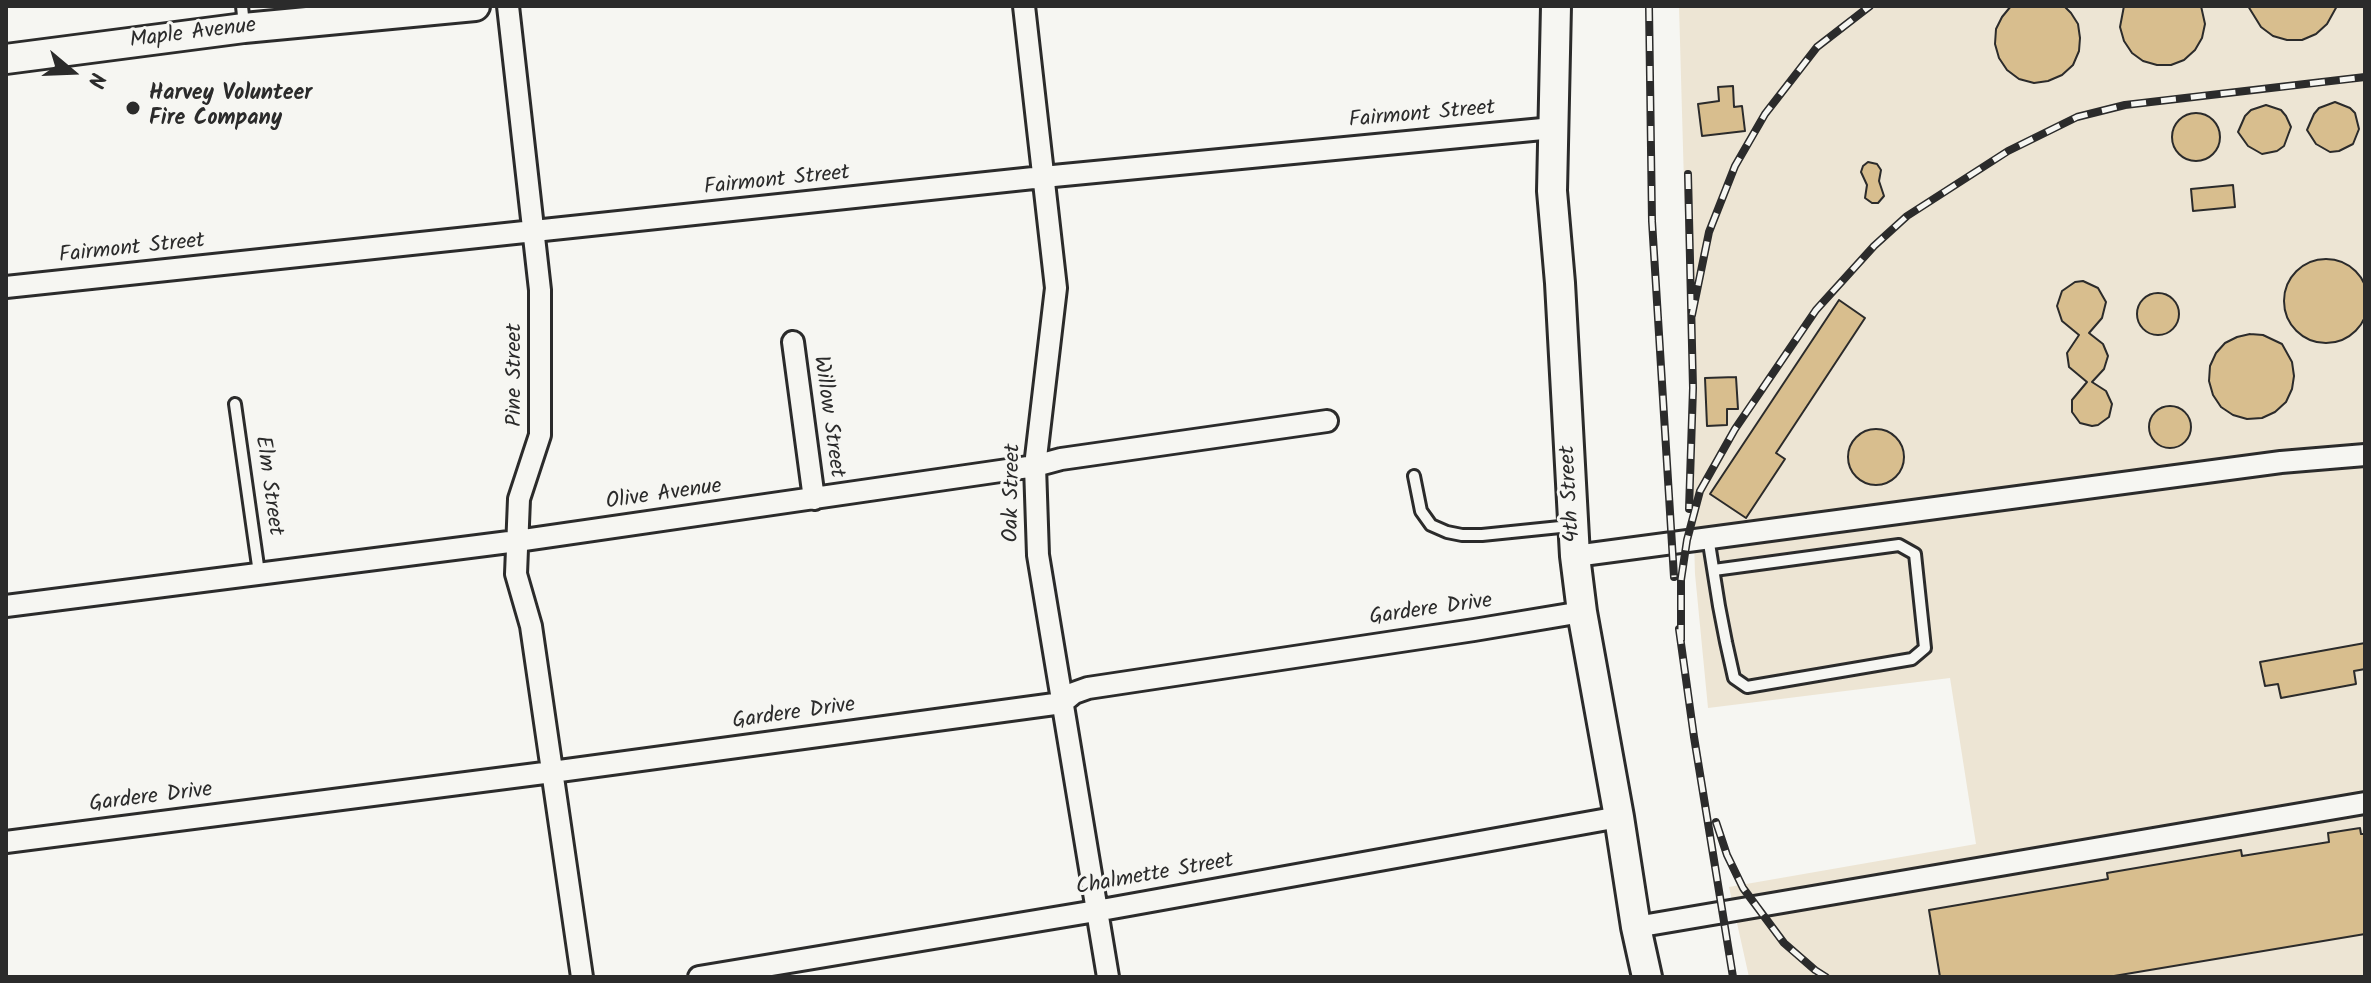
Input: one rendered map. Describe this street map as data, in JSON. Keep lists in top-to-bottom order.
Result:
{
  "streets": {
    "main road": ["Maple Avenue", "4th Street"],
    "street": [
      "Fairmont Street",
      "Pine Street",
      "Willow Street",
      "Oak Street",
      "Olive Avenue",
      "Gardere Drive",
      "Chalmette Street"
    ],
    "lane": ["Elm Street"]
  },
  "crossings": [
    ["Fairmont Street", "Pine Street"],
    ["Fairmont Street", "Oak Street"],
    ["Fairmont Street", "4th Street"],
    ["Pine Street", "Olive Avenue"],
    ["Pine Street", "Gardere Drive"],
    ["Willow Street", "Olive Avenue"],
    ["Elm Street", "Olive Avenue"],
    ["Oak Street", "Olive Avenue"],
    ["Oak Street", "Gardere Drive"],
    ["Oak Street", "Chalmette Street"],
    ["4th Street", "Gardere Drive"],
    ["4th Street", "Chalmette Street"]
  ],
  "places": ["Harvey Volunteer Fire Company"],
  "north": "right"
}
